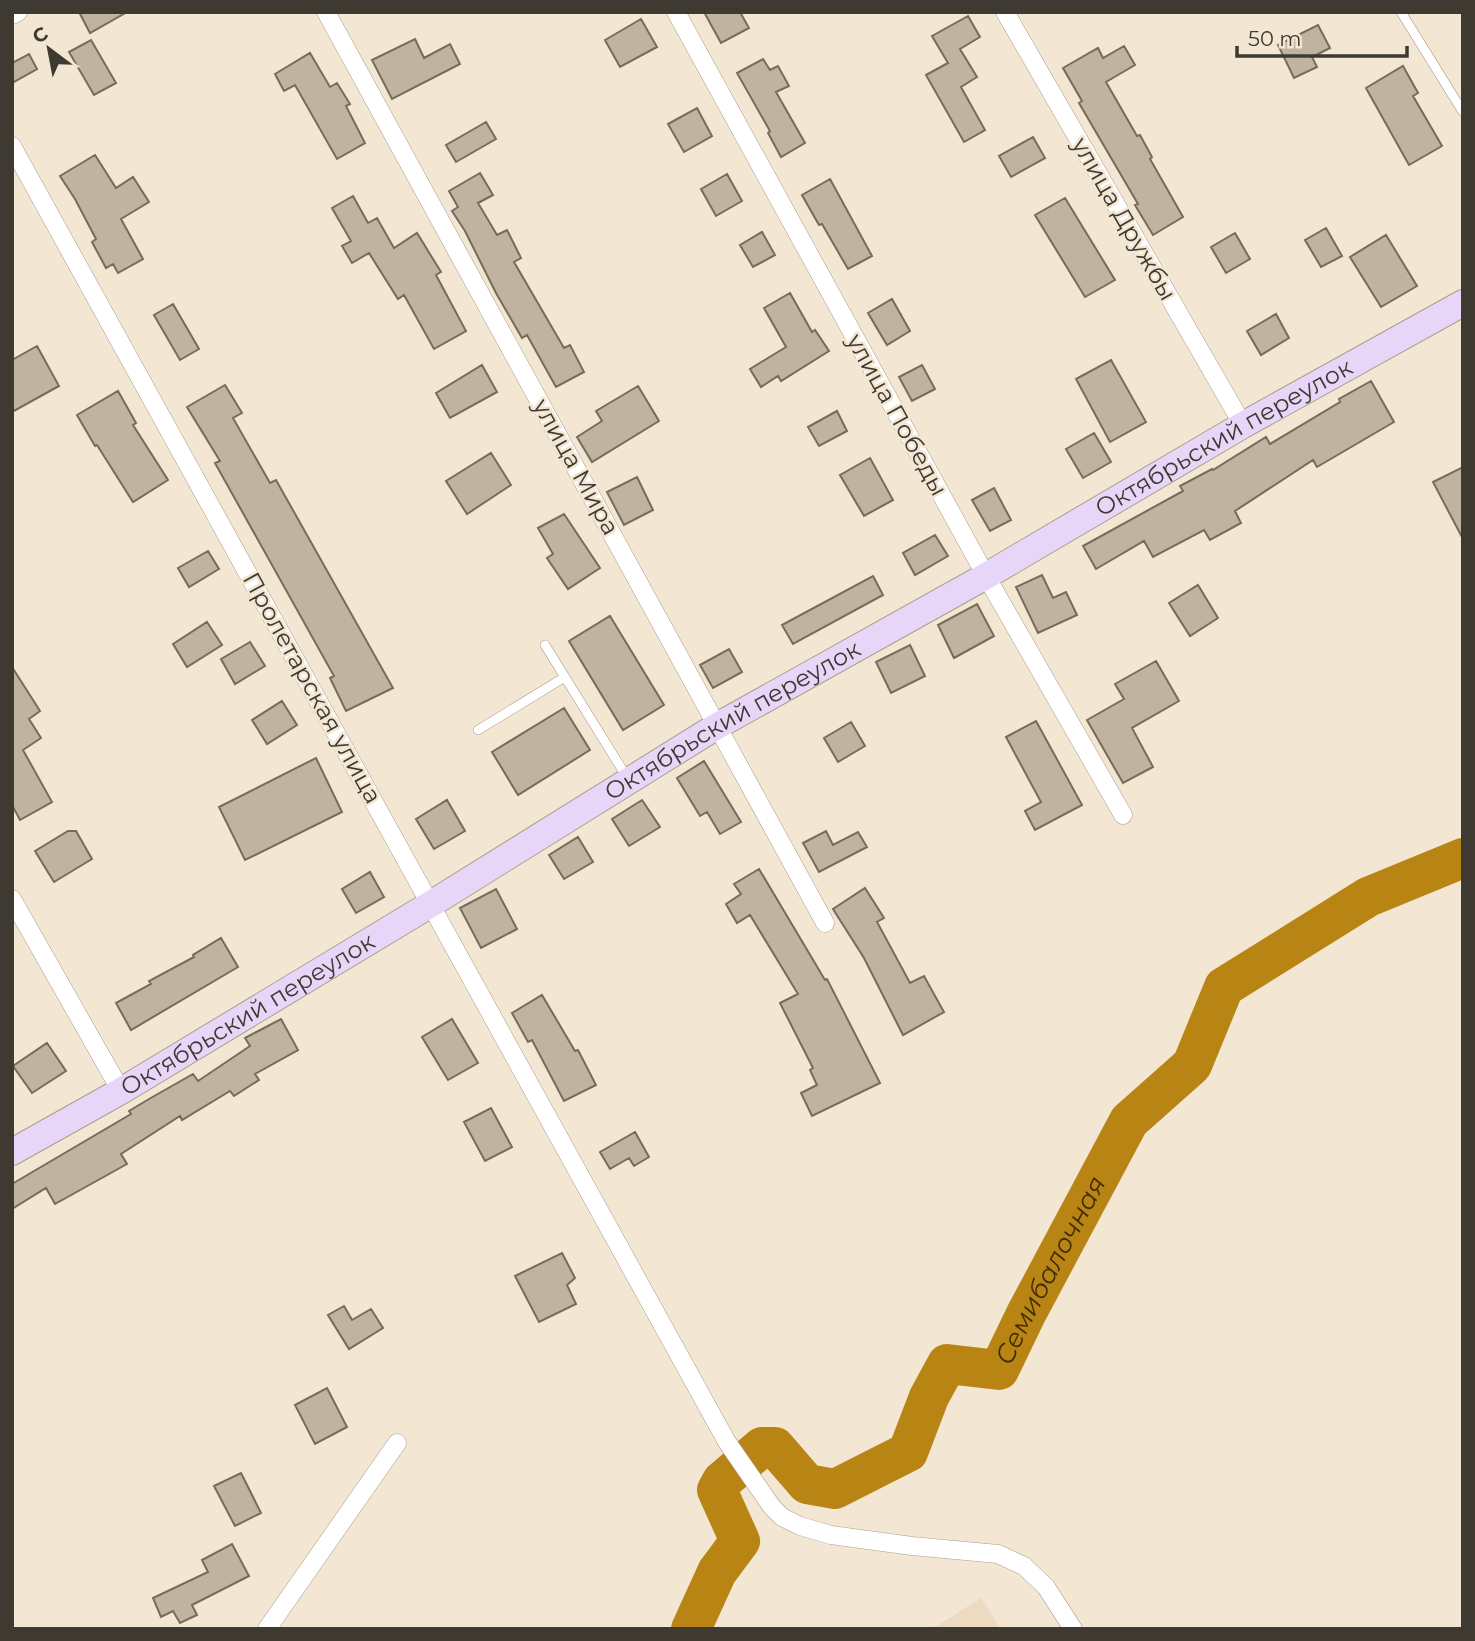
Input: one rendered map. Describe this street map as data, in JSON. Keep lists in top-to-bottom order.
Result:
{
  "streets": {
    "street": [
      "улица Дружбы",
      "улица Победы",
      "Октябрьский переулок",
      "улица Мира",
      "Пролетарская улица"
    ]
  },
  "crossings": [
    ["улица Дружбы", "Октябрьский переулок"],
    ["улица Победы", "Октябрьский переулок"],
    ["Октябрьский переулок", "улица Мира"],
    ["Октябрьский переулок", "Пролетарская улица"]
  ],
  "water": ["Семибалочная"],
  "scale_bar": "50 m",
  "north": "top left"
}
